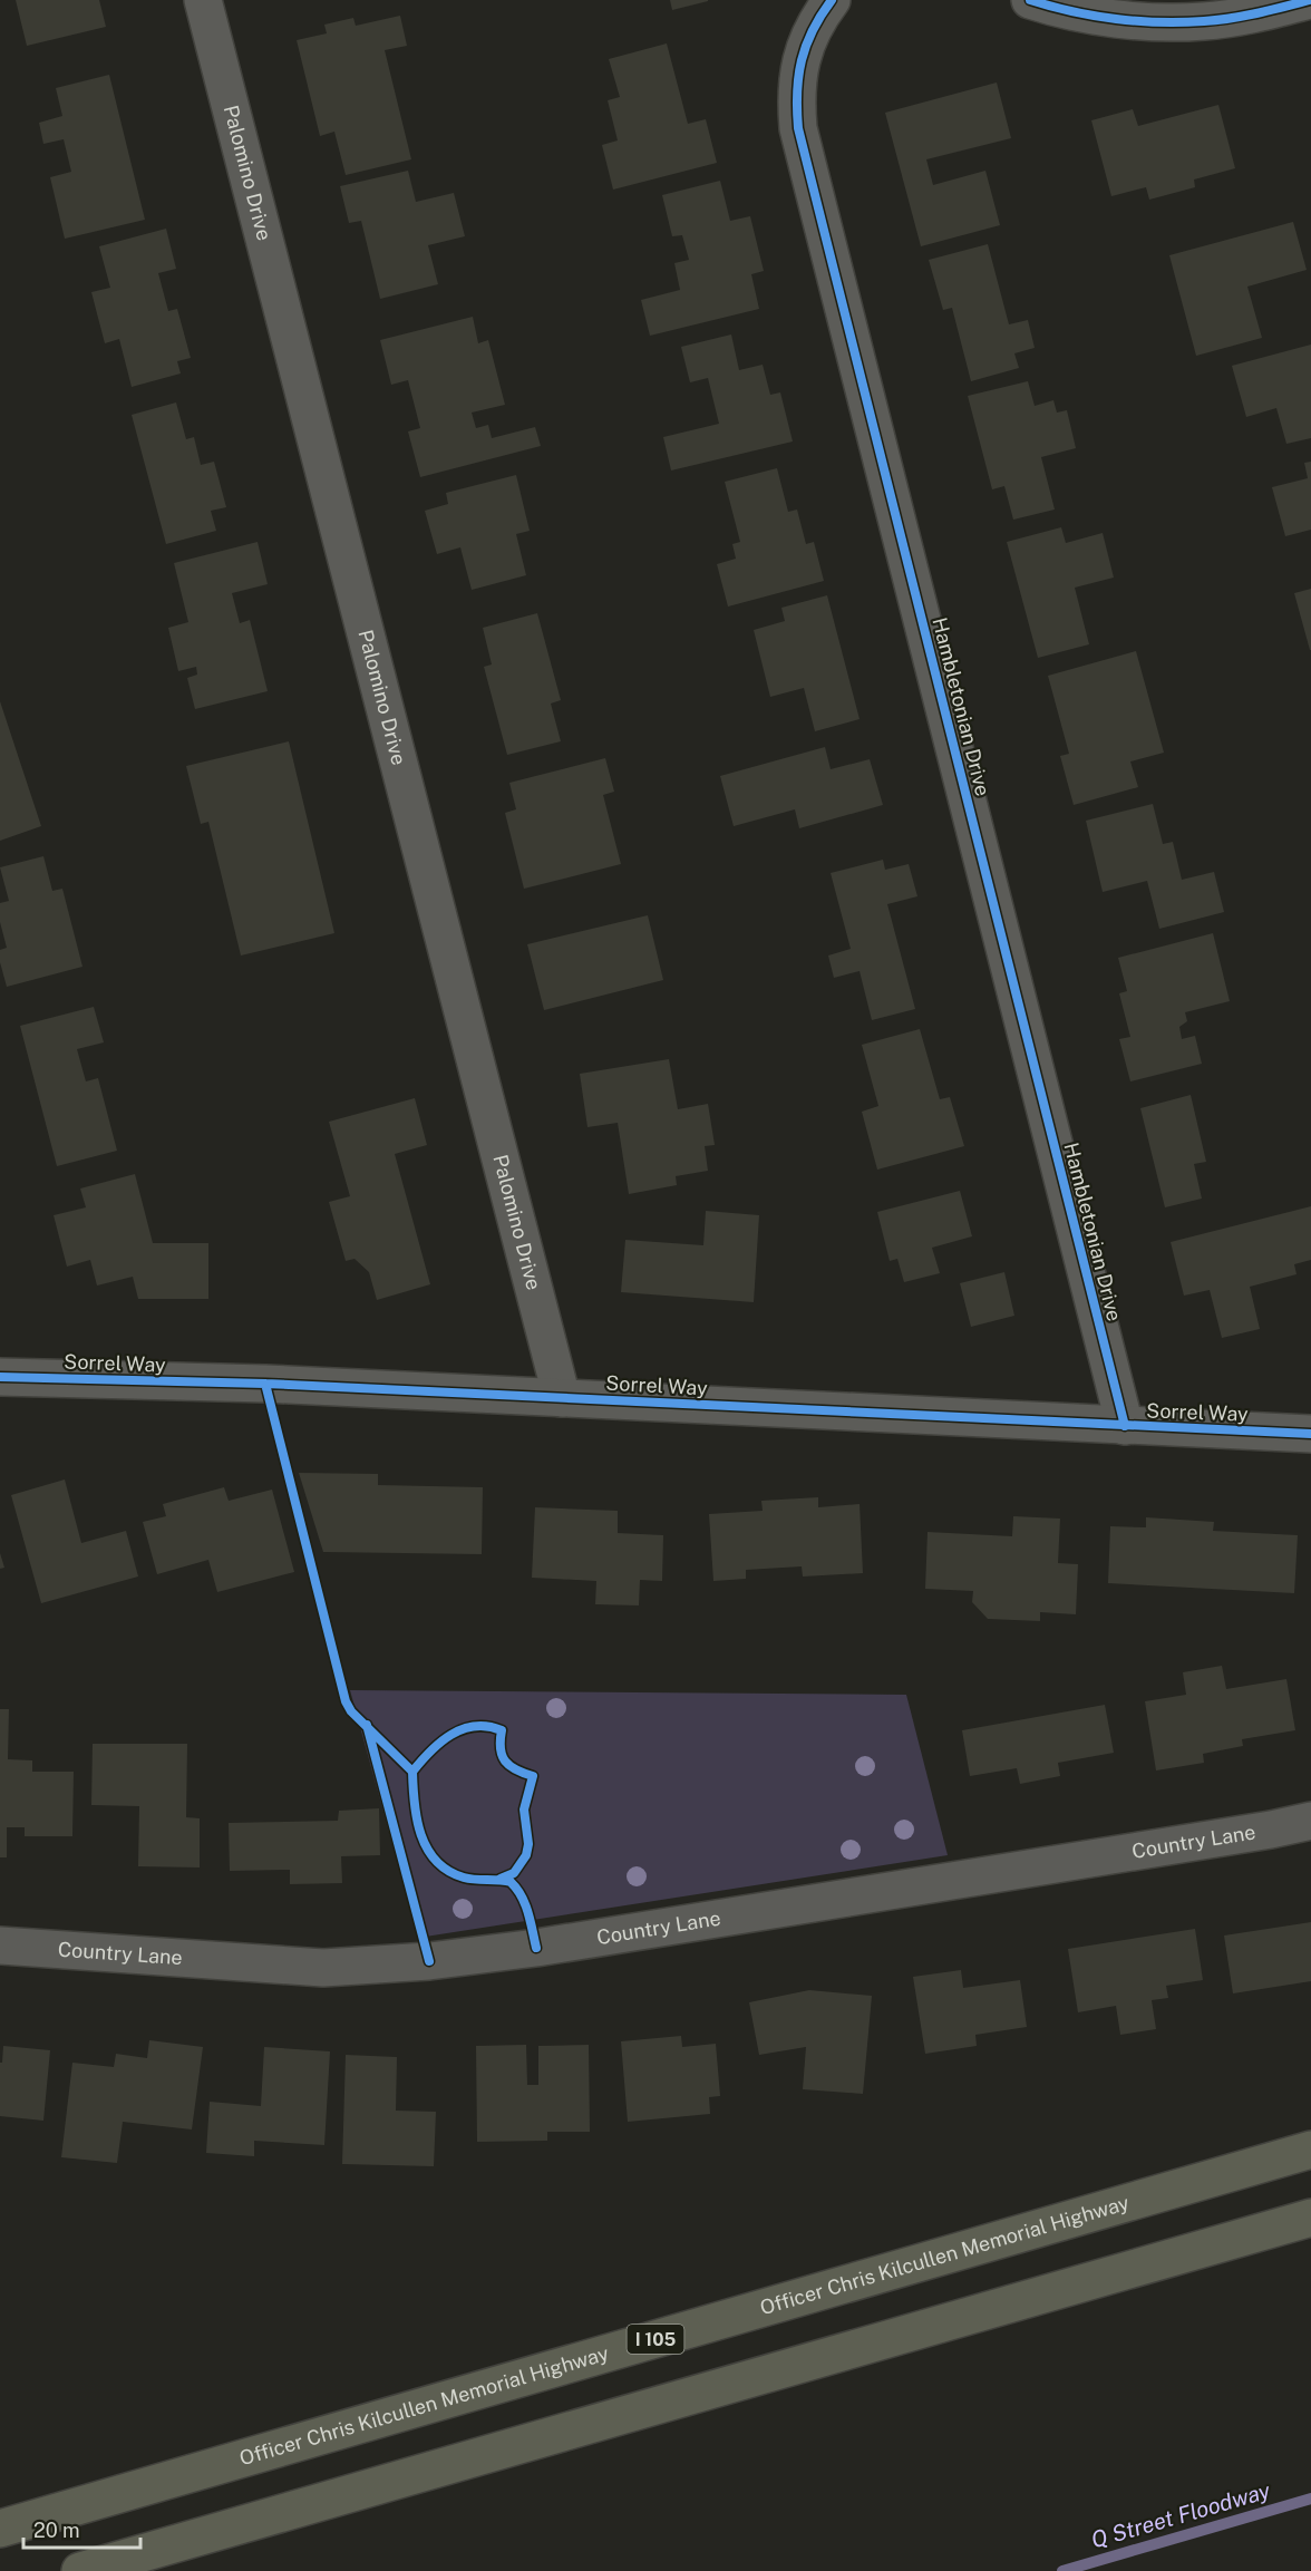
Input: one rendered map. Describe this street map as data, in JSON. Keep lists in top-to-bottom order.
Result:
{
  "streets": {
    "highway": ["Officer Chris Kilcullen Memorial Highway", "I 105"],
    "street": [
      "Palomino Drive",
      "Hambletonian Drive",
      "Sorrel Way",
      "Country Lane"
    ]
  },
  "crossings": [
    ["Palomino Drive", "Sorrel Way"],
    ["Hambletonian Drive", "Sorrel Way"]
  ],
  "water": ["Q Street Floodway"],
  "scale_bar": "20 m"
}
